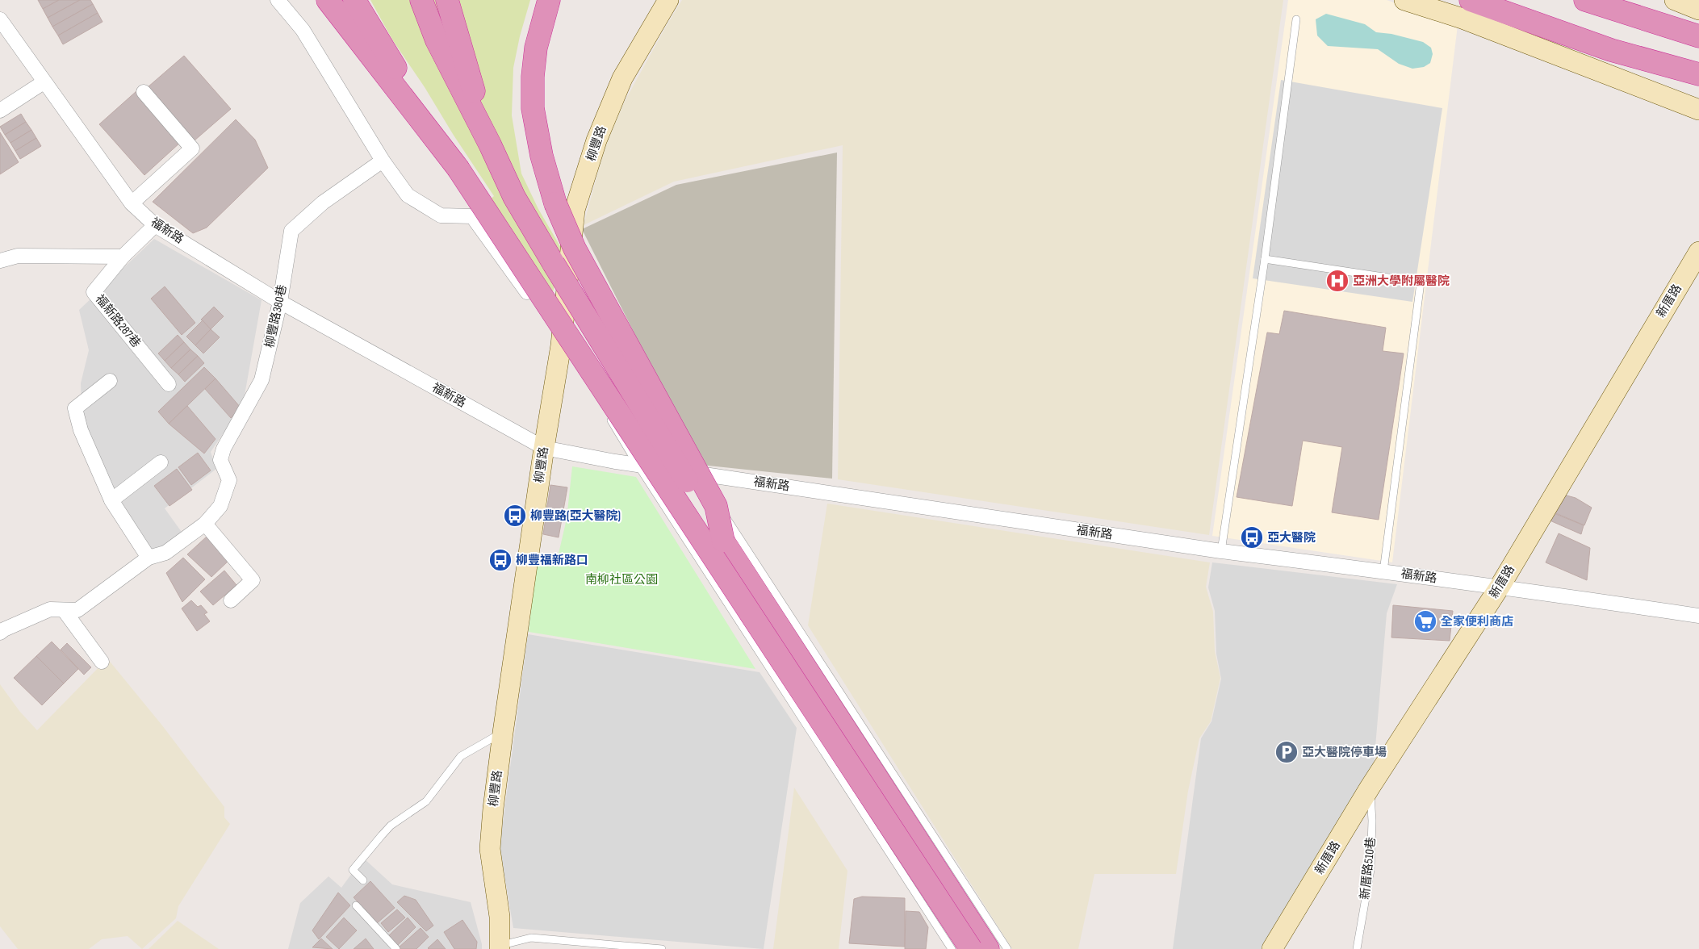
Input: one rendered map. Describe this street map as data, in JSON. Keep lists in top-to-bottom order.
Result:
{
  "streets": {
    "street": [
      "柳豐路",
      "福新路",
      "新厝路",
      "柳豐路380巷",
      "福新路287巷"
    ],
    "lane": ["新厝路510巷"]
  },
  "crossings": [
    ["柳豐路", "福新路"],
    ["福新路", "新厝路"],
    ["福新路", "柳豐路380巷"],
    ["福新路", "福新路287巷"],
    ["新厝路", "新厝路510巷"]
  ],
  "parks": ["南柳社區公園"],
  "places": {
    "hospital": ["亞洲大學附屬醫院"],
    "bus stop": ["柳豐路(亞大醫院)", "亞大醫院", "柳豐福新路口"],
    "supermarket": ["全家便利商店"],
    "parking": ["亞大醫院停車場"]
  }
}
